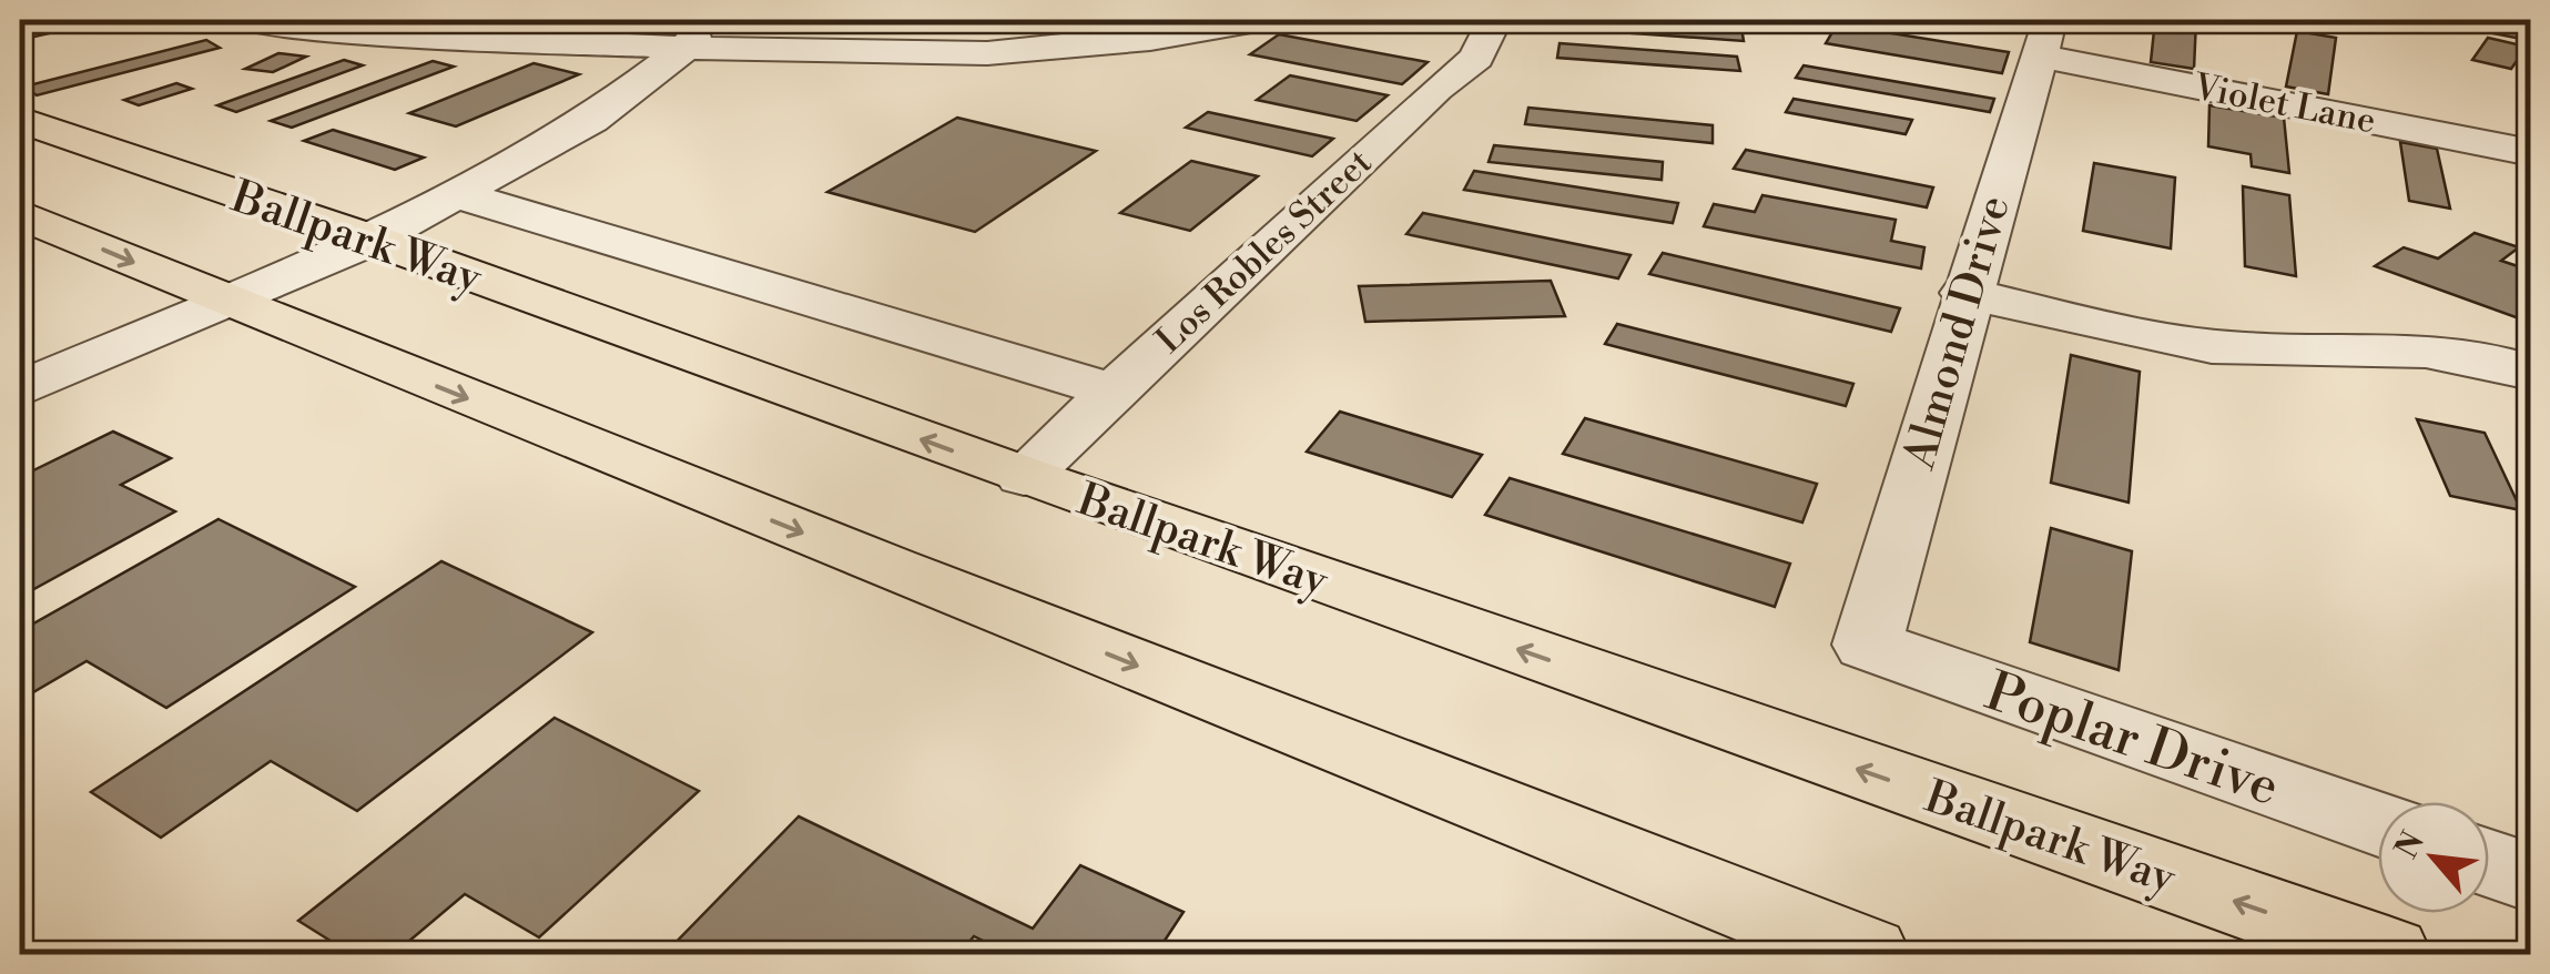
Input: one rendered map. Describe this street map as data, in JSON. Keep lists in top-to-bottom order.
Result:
{
  "streets": {
    "main road": ["Ballpark Way"],
    "street": [
      "Violet Lane",
      "Los Robles Street",
      "Almond Drive",
      "Poplar Drive"
    ]
  },
  "crossings": [
    ["Violet Lane", "Almond Drive"],
    ["Ballpark Way", "Los Robles Street"],
    ["Almond Drive", "Poplar Drive"]
  ],
  "north": "top left"
}
